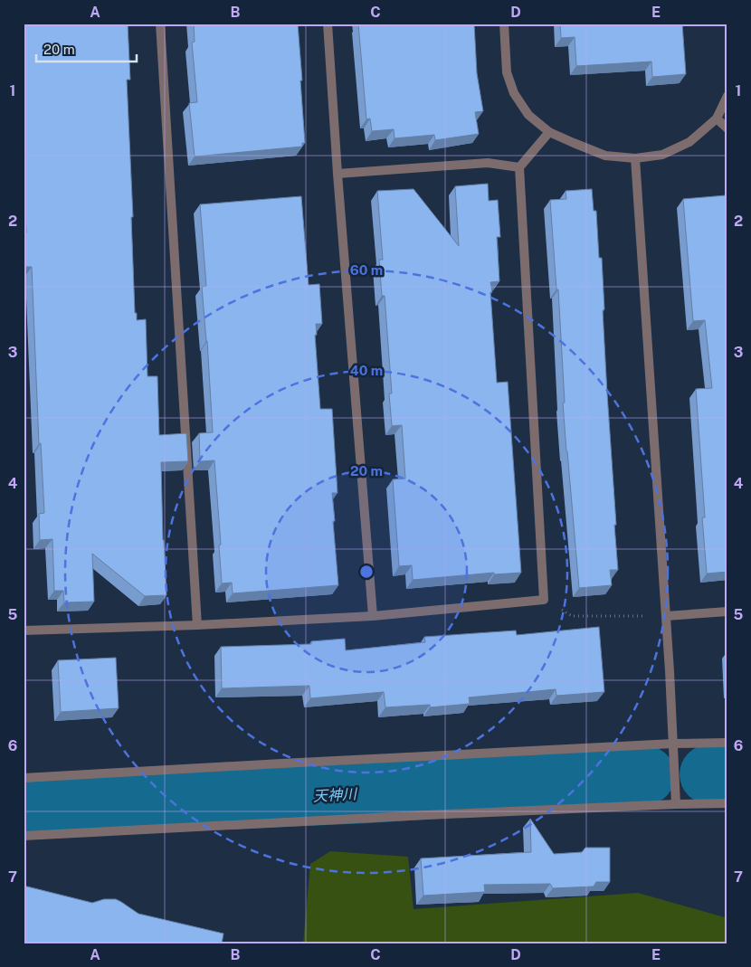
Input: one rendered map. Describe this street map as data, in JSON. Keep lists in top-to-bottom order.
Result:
{
  "water": ["天神川"],
  "scale_bar": "20 m",
  "grid": {
    "columns": [
      "A",
      "B",
      "C",
      "D",
      "E"
    ],
    "rows": [
      "1",
      "2",
      "3",
      "4",
      "5",
      "6",
      "7"
    ]
  },
  "rings": ["60 m", "40 m", "20 m"]
}
